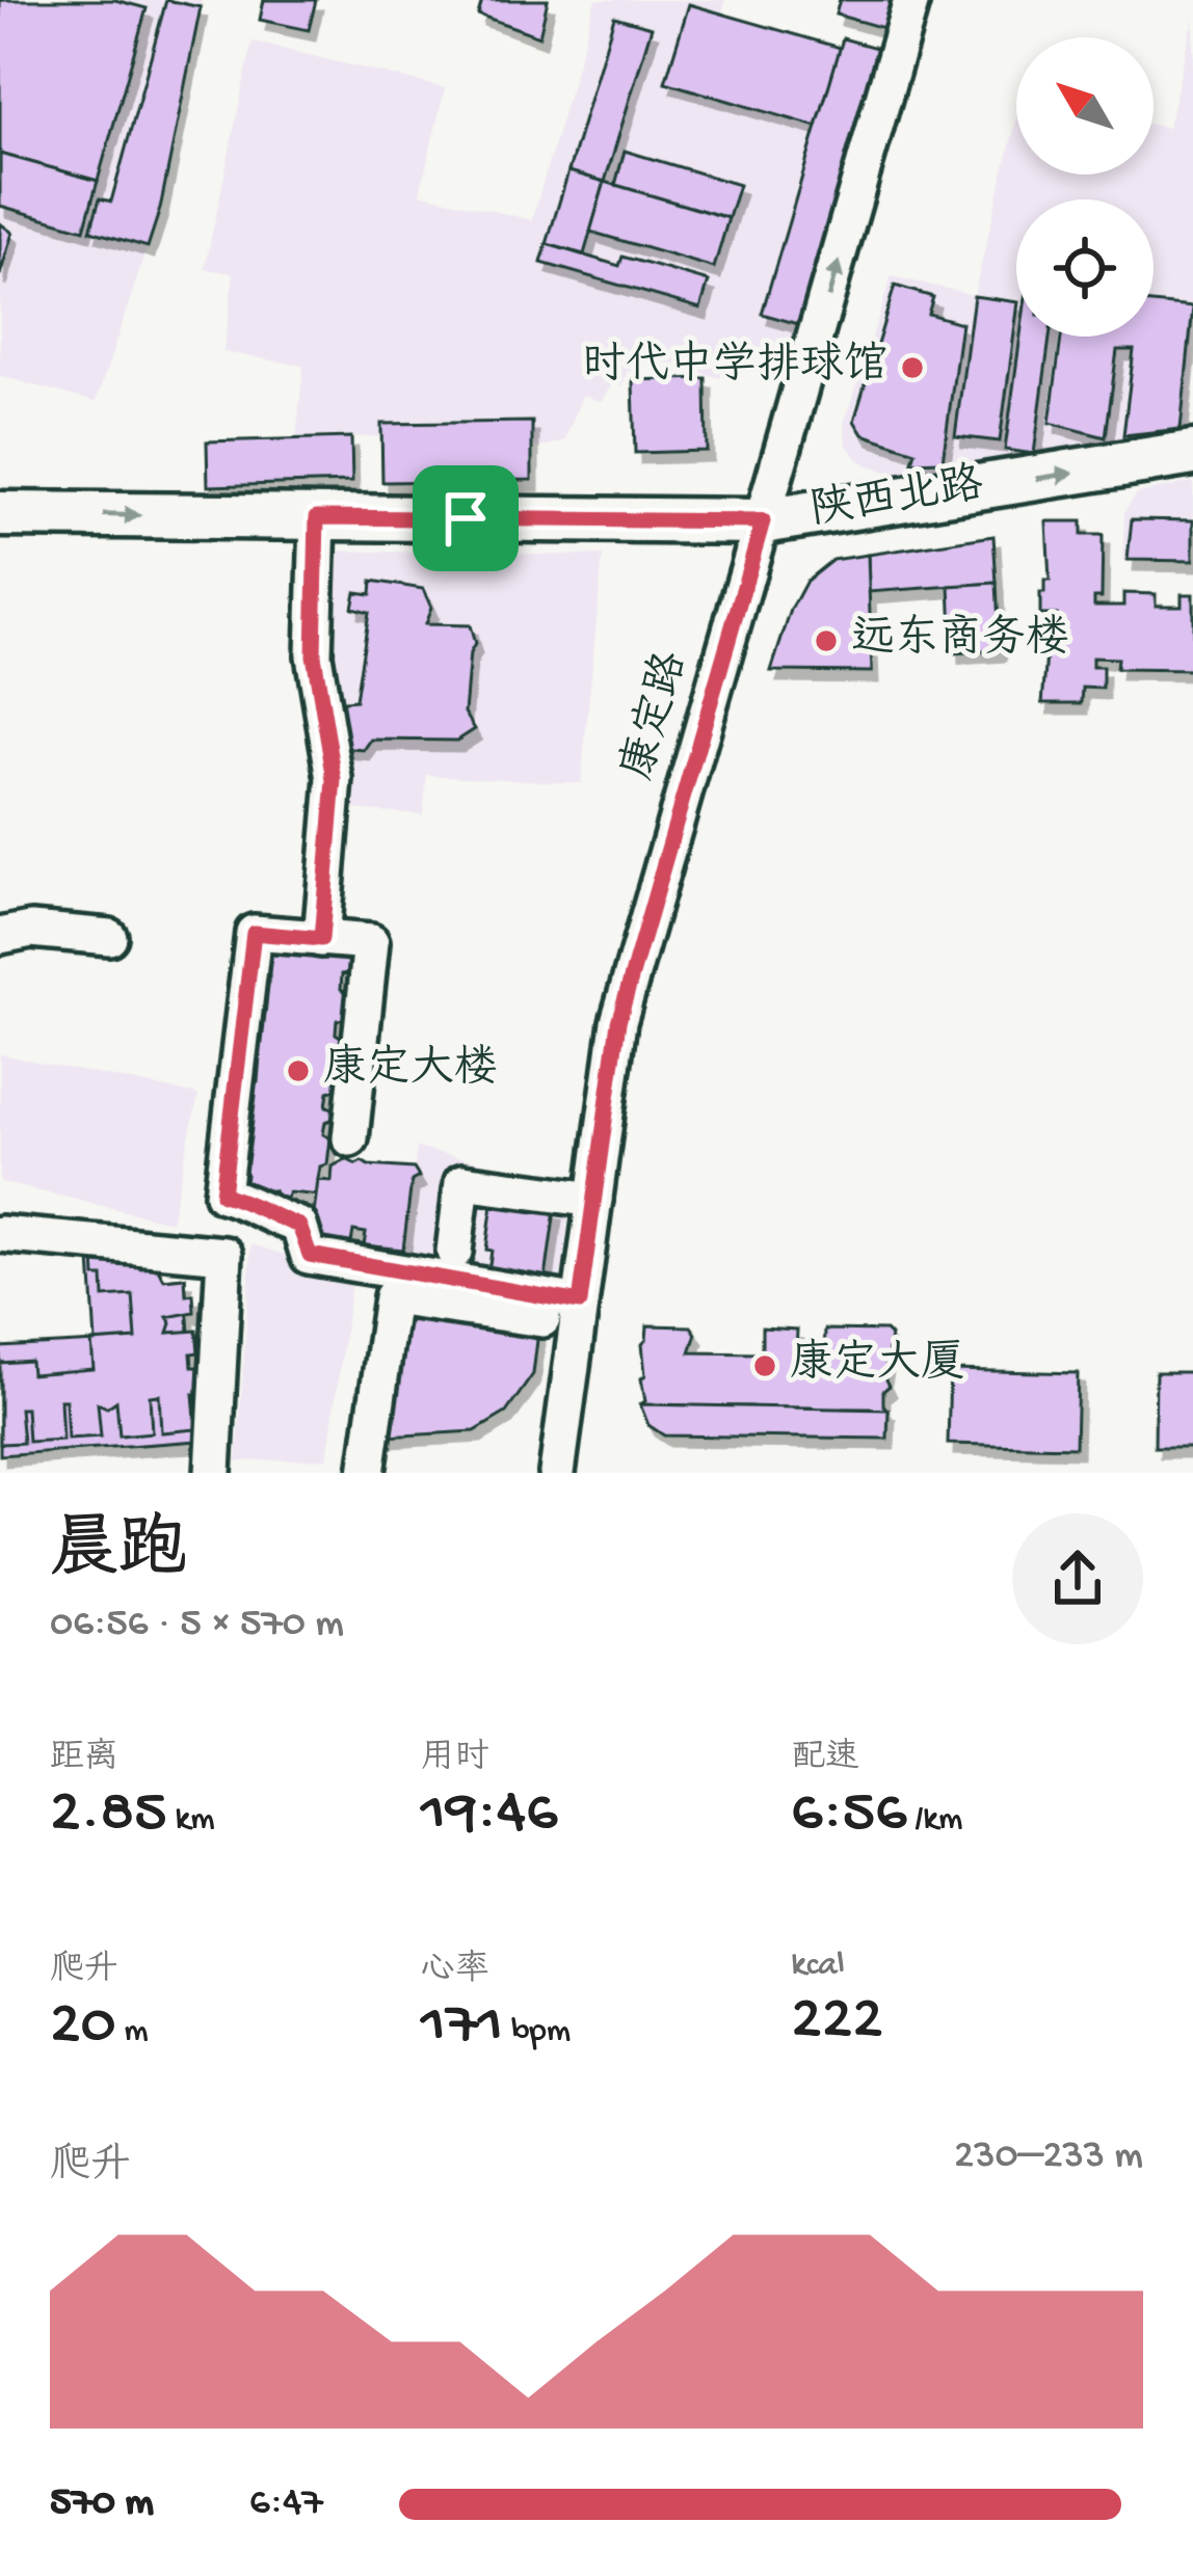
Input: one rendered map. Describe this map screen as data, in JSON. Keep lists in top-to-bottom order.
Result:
{
  "streets": {
    "main road": ["陕西北路"],
    "street": ["康定路"]
  },
  "crossings": [
    ["陕西北路", "康定路"]
  ],
  "one_way": ["陕西北路", "康定路"],
  "places": [
    "时代中学排球馆",
    "远东商务楼",
    "康定大楼",
    "康定大厦"
  ],
  "north": "top left",
  "page": {
    "heading": ["晨跑", "06:56 · 5 × 570 m"],
    "stats": [
      ["距离", "2.85 km"],
      ["用时", "19:46"],
      ["配速", "6:56 /km"],
      ["爬升", "20 m"],
      ["心率", "171 bpm"],
      ["kcal", "222"]
    ],
    "chart": ["爬升", "230–233 m"],
    "list": [
      {
        "name": "570 m",
        "note": "6:47"
      }
    ]
  }
}
